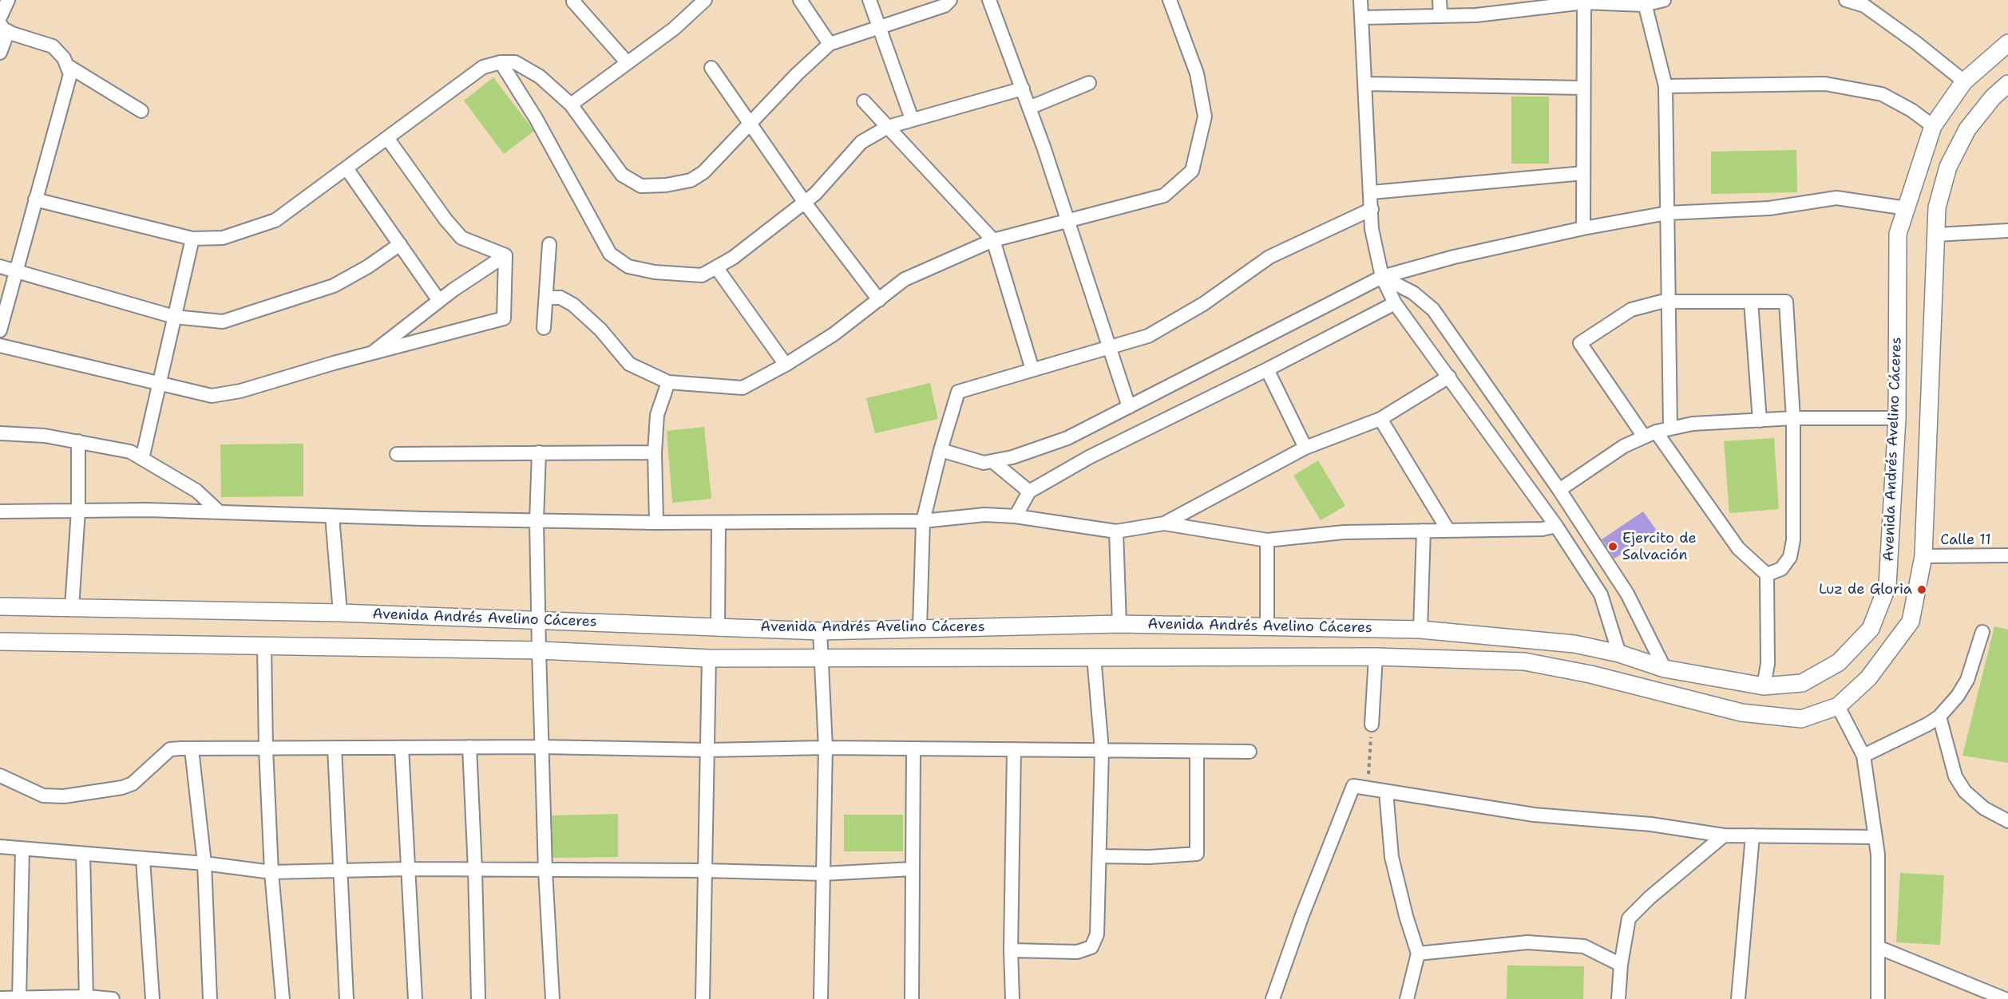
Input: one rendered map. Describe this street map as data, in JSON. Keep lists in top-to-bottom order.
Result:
{
  "streets": {
    "street": ["Avenida Andrés Avelino Cáceres", "Calle 11"]
  },
  "crossings": [
    ["Avenida Andrés Avelino Cáceres", "Calle 11"]
  ],
  "places": ["Ejercito de Salvación", "Luz de Gloria"]
}
